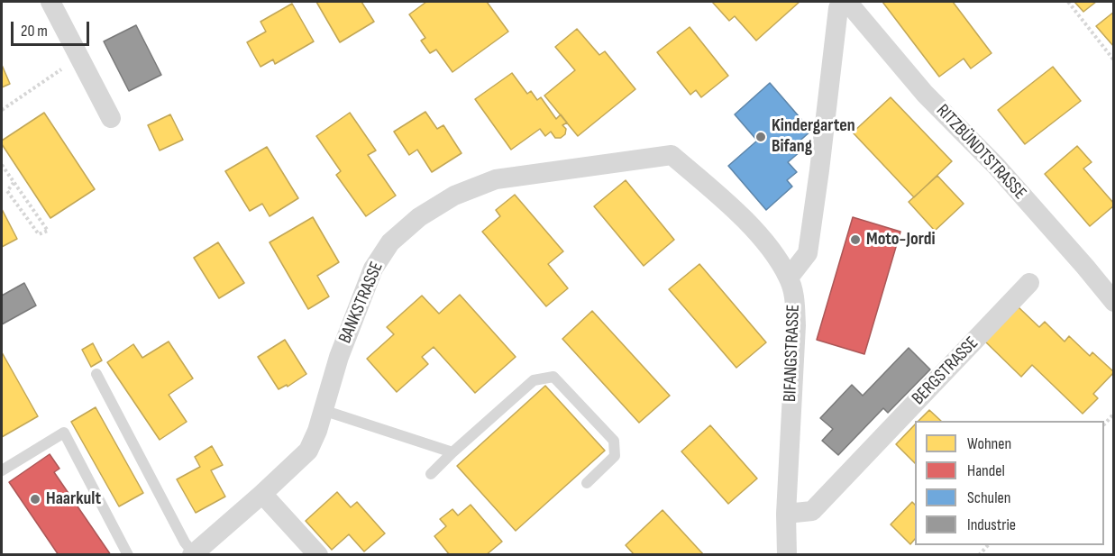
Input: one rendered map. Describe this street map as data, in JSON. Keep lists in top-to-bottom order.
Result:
{
  "streets": {
    "street": [
      "RITZBÜNDTSTRASSE",
      "BANKSTRASSE",
      "BIFANGSTRASSE",
      "BERGSTRASSE"
    ]
  },
  "crossings": [
    ["BANKSTRASSE", "BIFANGSTRASSE"],
    ["BIFANGSTRASSE", "BERGSTRASSE"]
  ],
  "places": ["Kindergarten Bifang", "Moto-Jordi", "Haarkult"],
  "legend": [
    "Wohnen",
    "Handel",
    "Schulen",
    "Industrie"
  ],
  "scale_bar": "20 m"
}
